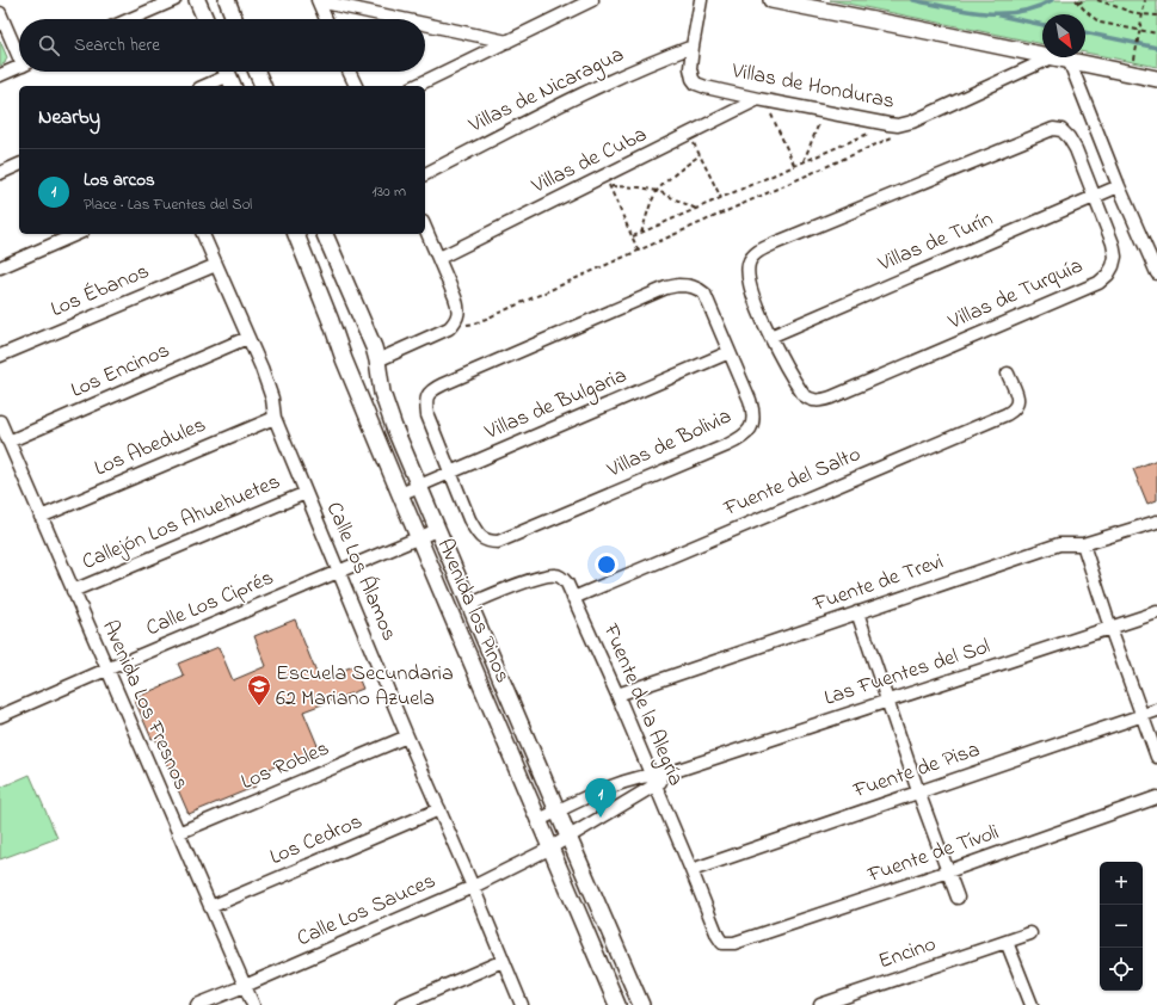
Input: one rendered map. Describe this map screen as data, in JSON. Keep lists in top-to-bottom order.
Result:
{
  "streets": {
    "street": [
      "Villas de Honduras",
      "Villas de Nicaragua",
      "Villas de Cuba",
      "Villas de Turín",
      "Los Ébanos",
      "Villas de Turquía",
      "Los Encinos",
      "Villas de Bulgaria",
      "Villas de Bolivia",
      "Los Abedules",
      "Fuente del Salto",
      "Callejón Los Ahuehuetes",
      "Calle Los Álamos",
      "Fuente de Trevi",
      "Calle Los Ciprés",
      "Avenida los Pinos",
      "Las Fuentes del Sol",
      "Avenida Los Fresnos",
      "Fuente de la Alegría",
      "Los Robles",
      "Fuente de Pisa",
      "Los Cedros",
      "Fuente de Tívoli",
      "Calle Los Sauces",
      "Encino"
    ]
  },
  "crossings": [
    ["Villas de Honduras", "Villas de Nicaragua"],
    ["Villas de Honduras", "Villas de Cuba"],
    ["Villas de Turín", "Villas de Turquía"],
    ["Los Ébanos", "Calle Los Álamos"],
    ["Los Encinos", "Calle Los Álamos"],
    ["Los Encinos", "Avenida Los Fresnos"],
    ["Villas de Bulgaria", "Villas de Bolivia"],
    ["Villas de Bulgaria", "Avenida los Pinos"],
    ["Los Abedules", "Calle Los Álamos"],
    ["Los Abedules", "Avenida Los Fresnos"],
    ["Fuente del Salto", "Fuente de la Alegría"],
    ["Callejón Los Ahuehuetes", "Calle Los Álamos"],
    ["Callejón Los Ahuehuetes", "Avenida Los Fresnos"],
    ["Calle Los Álamos", "Calle Los Ciprés"],
    ["Calle Los Álamos", "Los Robles"],
    ["Calle Los Álamos", "Los Cedros"],
    ["Calle Los Álamos", "Calle Los Sauces"],
    ["Fuente de Trevi", "Fuente de la Alegría"],
    ["Calle Los Ciprés", "Avenida los Pinos"],
    ["Calle Los Ciprés", "Avenida Los Fresnos"],
    ["Avenida los Pinos", "Las Fuentes del Sol"],
    ["Avenida los Pinos", "Fuente de la Alegría"],
    ["Avenida los Pinos", "Calle Los Sauces"],
    ["Las Fuentes del Sol", "Fuente de la Alegría"],
    ["Las Fuentes del Sol", "Calle Los Sauces"],
    ["Avenida Los Fresnos", "Los Robles"],
    ["Avenida Los Fresnos", "Los Cedros"],
    ["Avenida Los Fresnos", "Calle Los Sauces"],
    ["Fuente de la Alegría", "Fuente de Pisa"],
    ["Fuente de la Alegría", "Fuente de Tívoli"]
  ],
  "places": {
    "school or university": ["Escuela Secundaria 62 Mariano Azuela"]
  },
  "north": "bottom right",
  "page": {
    "search": "Search here",
    "heading": "Nearby",
    "list": [
      {
        "mark": "1",
        "name": "Los arcos",
        "note": "Place · Las Fuentes del Sol",
        "value": "130 m"
      }
    ],
    "pins": "1",
    "map_buttons": ["+", "−"]
  }
}
